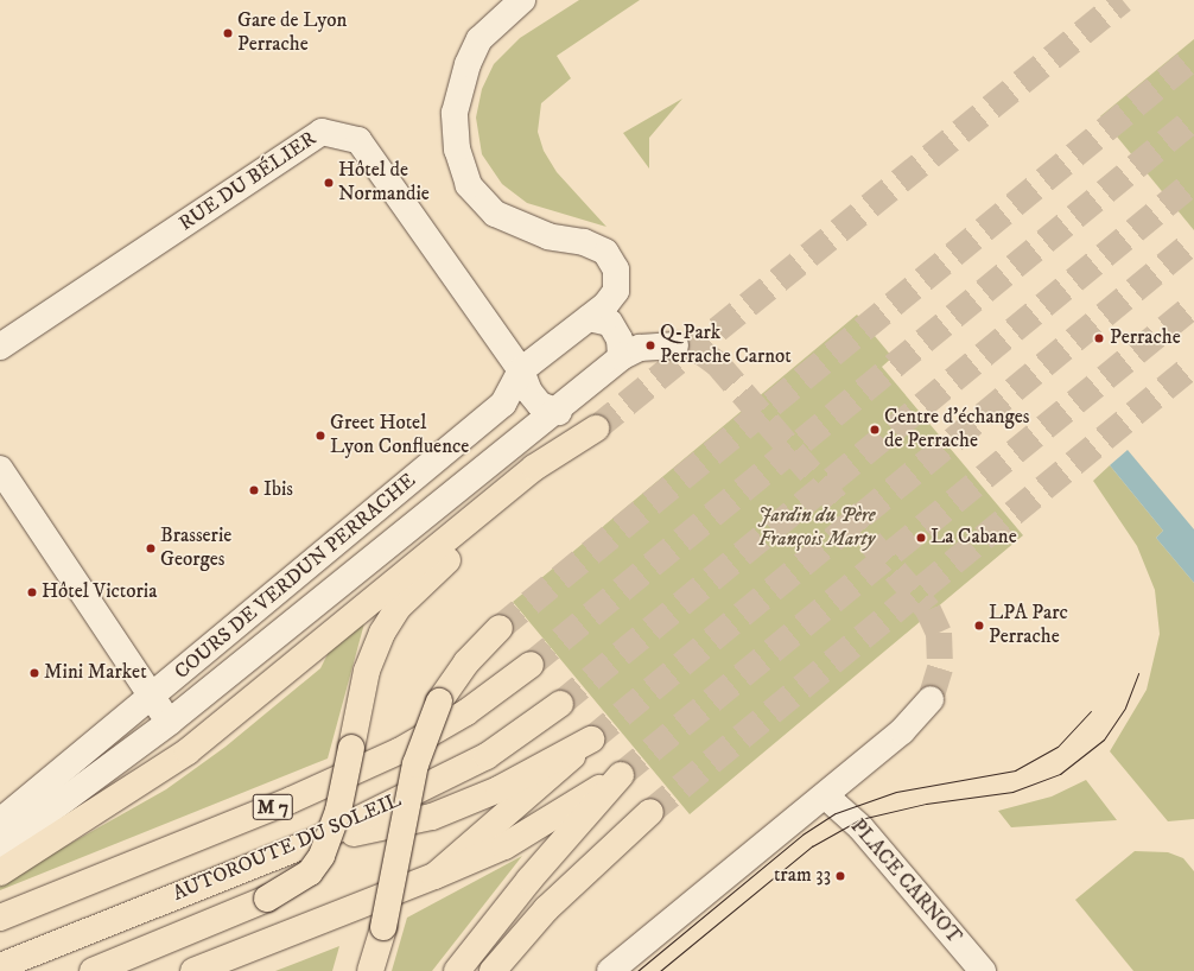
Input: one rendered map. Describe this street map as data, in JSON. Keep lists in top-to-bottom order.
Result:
{
  "streets": {
    "main road": ["M 7", "AUTOROUTE DU SOLEIL"],
    "street": ["RUE DU BÉLIER", "COURS DE VERDUN PERRACHE", "PLACE CARNOT"]
  },
  "crossings": [
    ["RUE DU BÉLIER", "COURS DE VERDUN PERRACHE"]
  ],
  "parks": ["Jardin du Père François Marty"],
  "places": [
    "Gare de Lyon Perrache",
    "Hôtel de Normandie",
    "Perrache",
    "Q-Park Perrache Carnot",
    "Centre d'échanges de Perrache",
    "Greet Hotel Lyon Confluence",
    "Ibis",
    "La Cabane",
    "Brasserie Georges",
    "Hôtel Victoria",
    "LPA Parc Perrache",
    "Mini Market",
    "tram 33"
  ]
}
